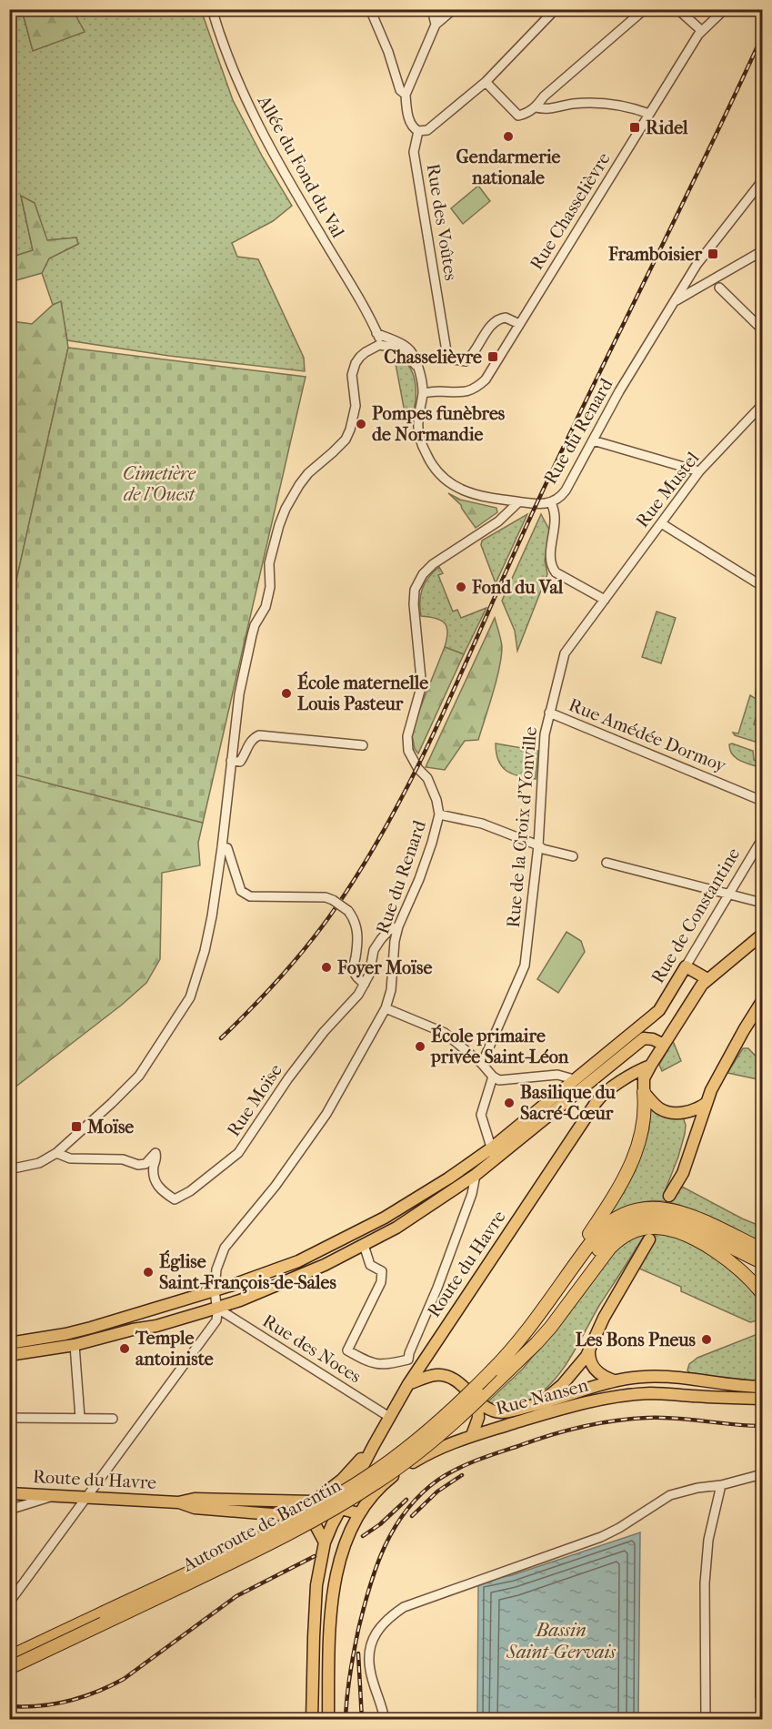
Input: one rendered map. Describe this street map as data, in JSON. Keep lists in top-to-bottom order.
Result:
{
  "streets": {
    "highway": ["Autoroute de Barentin"],
    "main road": ["Rue de Constantine", "Route du Havre", "Rue Nansen"],
    "street": [
      "Allée du Fond du Val",
      "Rue Chasselièvre",
      "Rue des Voûtes",
      "Rue du Renard",
      "Rue Mustel",
      "Rue Amédée Dormoy",
      "Rue de la Croix d'Yonville",
      "Rue Moïse",
      "Rue des Noces"
    ]
  },
  "crossings": [
    ["Rue Chasselièvre", "Rue des Voûtes"],
    ["Rue du Renard", "Rue de Constantine"],
    ["Rue du Renard", "Rue Moïse"],
    ["Rue du Renard", "Route du Havre"],
    ["Rue du Renard", "Rue des Noces"],
    ["Rue Mustel", "Rue de la Croix d'Yonville"],
    ["Rue Amédée Dormoy", "Rue de la Croix d'Yonville"],
    ["Rue de Constantine", "Rue des Noces"],
    ["Route du Havre", "Rue des Noces"],
    ["Route du Havre", "Rue Nansen"],
    ["Rue Nansen", "Autoroute de Barentin"]
  ],
  "water": ["Bassin Saint-Gervais"],
  "parks": ["Cimetière de l'Ouest"],
  "places": {
    "transit": [
      "Ridel",
      "Framboisier",
      "Chasselièvre",
      "Moïse"
    ],
    "other": [
      "Gendarmerie nationale",
      "Pompes funèbres de Normandie",
      "Fond du Val",
      "École maternelle Louis Pasteur",
      "Foyer Moïse",
      "École primaire privée Saint-Léon",
      "Basilique du Sacré-Cœur",
      "Église Saint-François-de-Sales",
      "Les Bons Pneus",
      "Temple antoiniste"
    ]
  }
}
